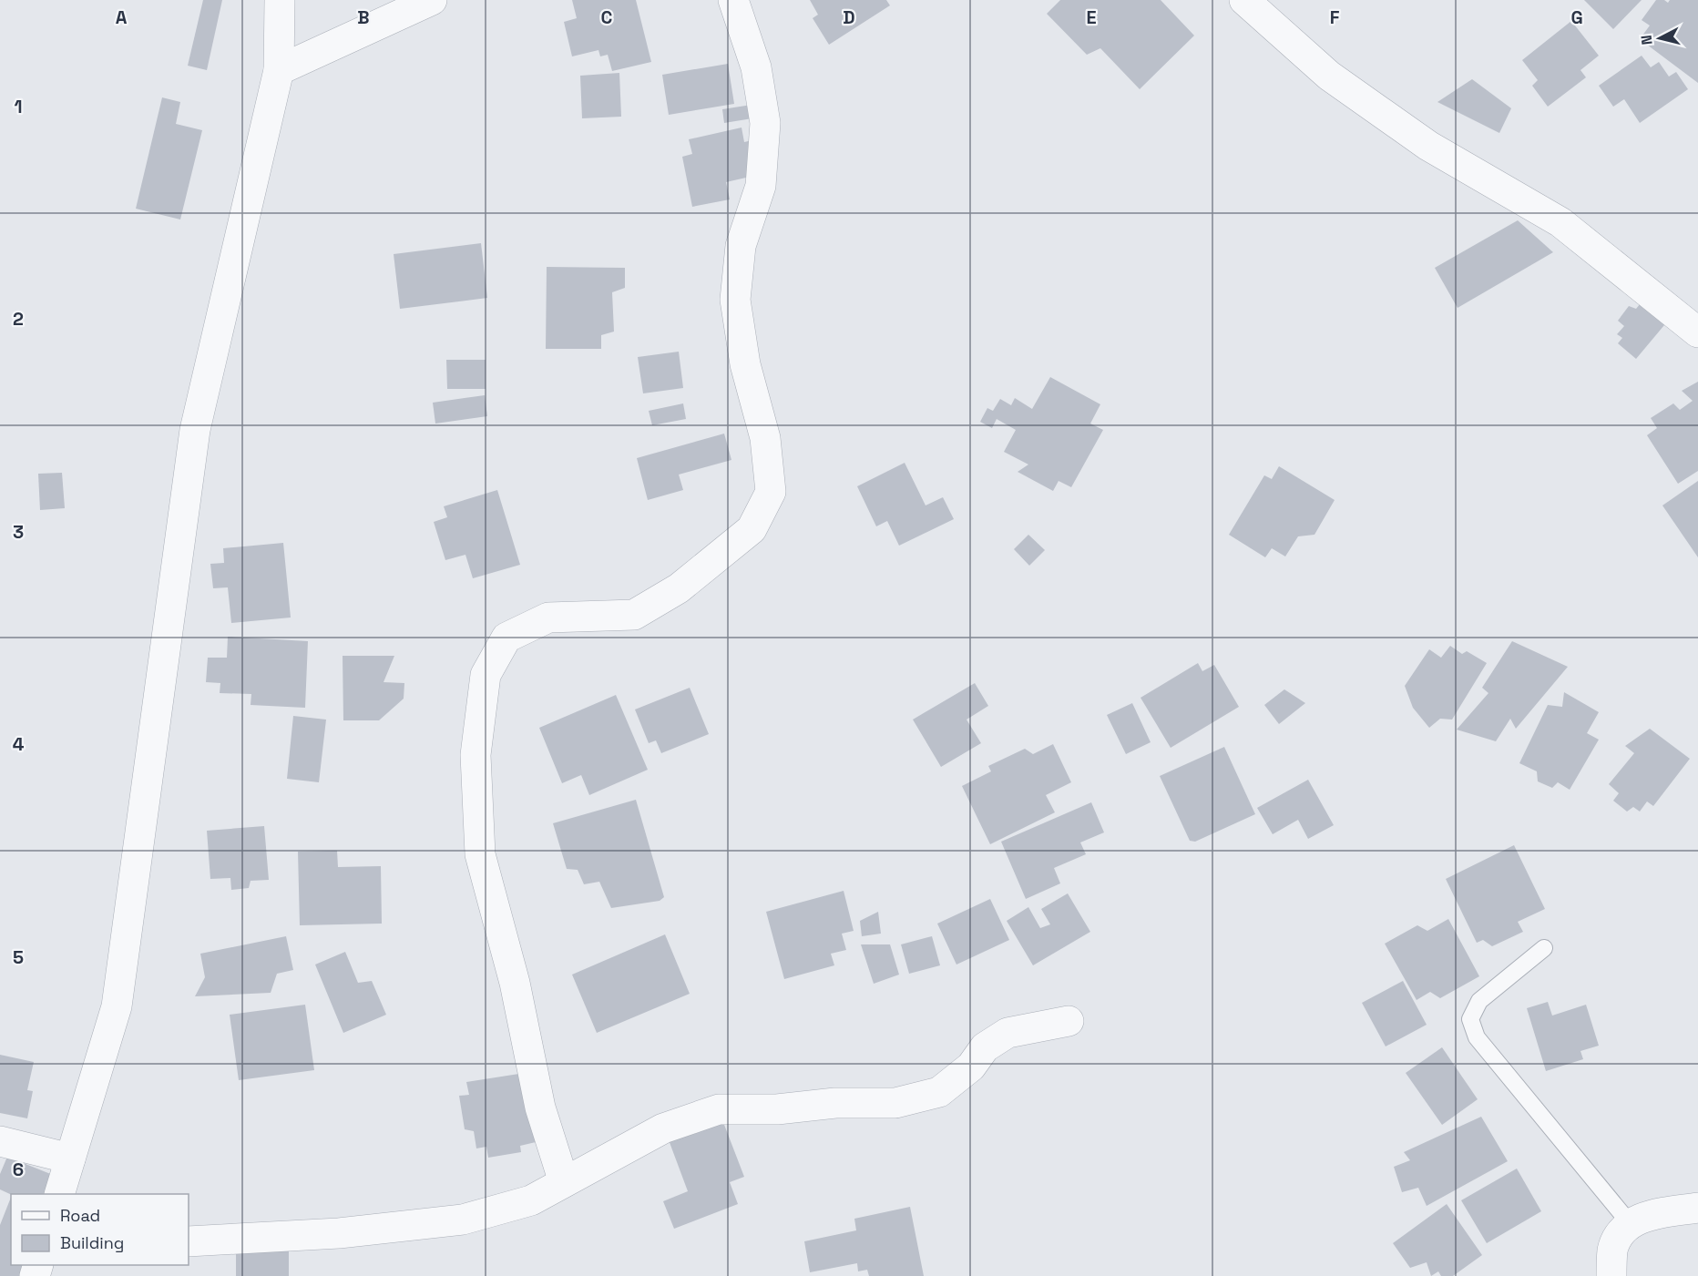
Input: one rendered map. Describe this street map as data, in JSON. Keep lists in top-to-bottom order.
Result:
{
  "legend": ["Road", "Building"],
  "north": "left",
  "grid": {
    "columns": [
      "A",
      "B",
      "C",
      "D",
      "E",
      "F",
      "G"
    ],
    "rows": [
      "1",
      "2",
      "3",
      "4",
      "5",
      "6"
    ]
  }
}
